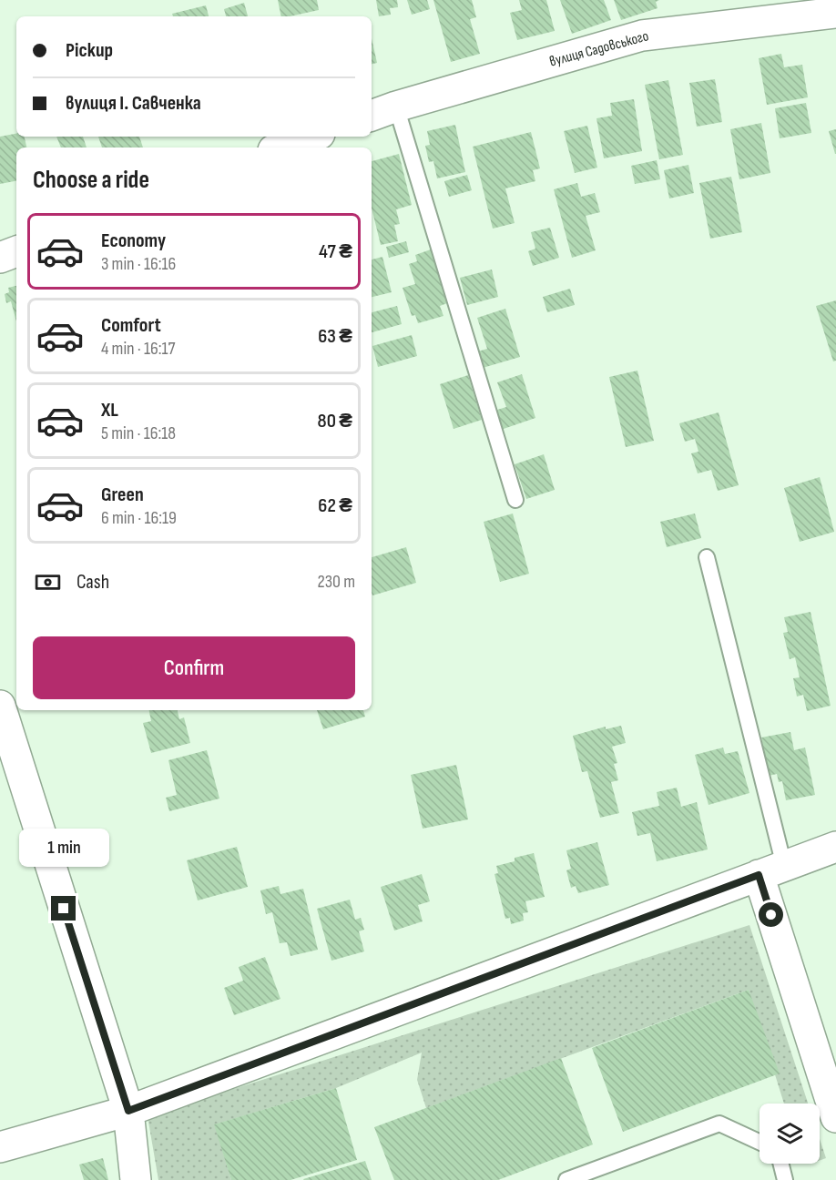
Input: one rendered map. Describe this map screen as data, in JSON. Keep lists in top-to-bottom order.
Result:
{
  "streets": {
    "street": ["вулиця Садовського"]
  },
  "page": {
    "banner": ["Pickup", "вулиця І. Савченка"],
    "heading": "Choose a ride",
    "list": [
      {
        "name": "Economy",
        "note": "3 min · 16:16",
        "value": "47 ₴"
      },
      {
        "name": "Comfort",
        "note": "4 min · 16:17",
        "value": "63 ₴"
      },
      {
        "name": "XL",
        "note": "5 min · 16:18",
        "value": "80 ₴"
      },
      {
        "name": "Green",
        "note": "6 min · 16:19",
        "value": "62 ₴"
      }
    ],
    "pay": ["Cash", "230 m"],
    "buttons": "Confirm",
    "bubble": "1 min"
  }
}
